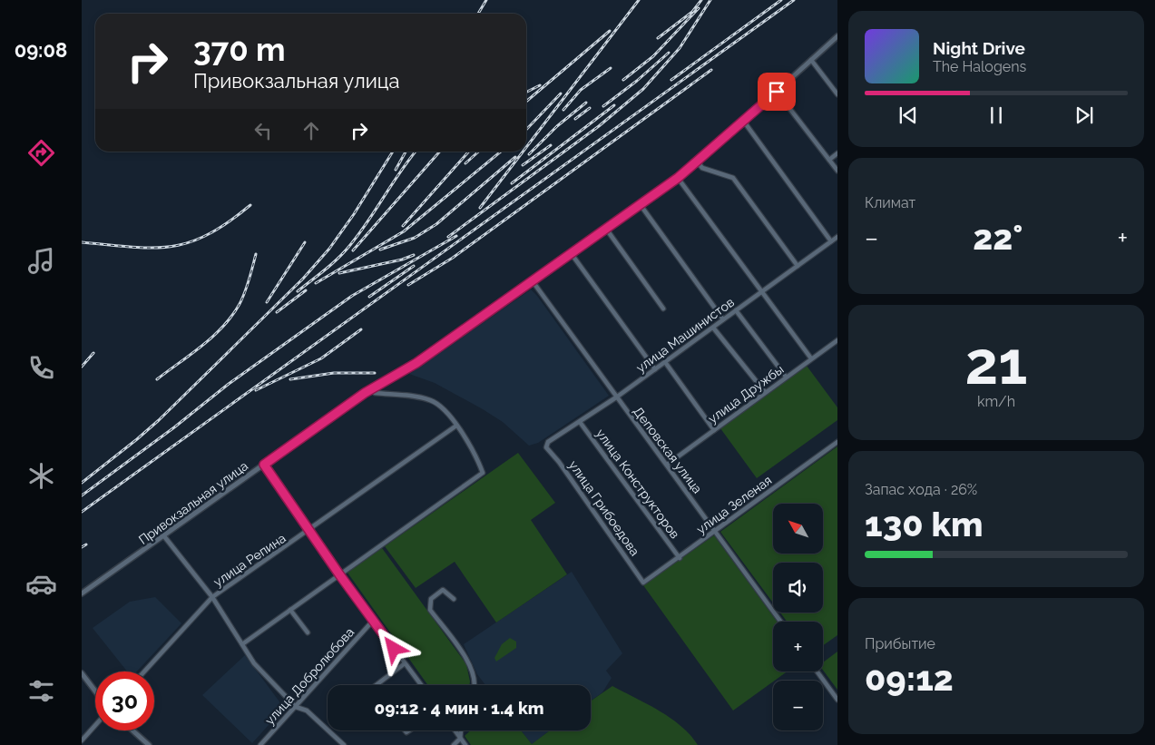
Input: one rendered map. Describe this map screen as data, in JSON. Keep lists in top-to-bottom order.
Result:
{
  "streets": {
    "street": [
      "улица Машинистов",
      "улица Дружбы",
      "Деповская улица",
      "улица Конструкторов",
      "Привокзальная улица",
      "улица Зеленая",
      "улица Грибоедова",
      "улица Репина",
      "улица Добролюбова"
    ]
  },
  "crossings": [
    ["улица Машинистов", "Деповская улица"],
    ["улица Машинистов", "улица Конструкторов"],
    ["улица Машинистов", "улица Грибоедова"],
    ["улица Дружбы", "Деповская улица"],
    ["Деповская улица", "Привокзальная улица"],
    ["Деповская улица", "улица Зеленая"],
    ["улица Конструкторов", "улица Зеленая"],
    ["улица Зеленая", "улица Грибоедова"]
  ],
  "north": "top left",
  "page": {
    "tabs": "09:08",
    "turn": ["370 m", "Привокзальная улица"],
    "song": ["Night Drive", "The Halogens"],
    "tile": [
      "Климат",
      ["21", "km/h"],
      ["Запас хода · 26%", "130 km"],
      ["Прибытие", "09:12"]
    ],
    "heat": ["−", "22°", "+"],
    "map_buttons": ["+", "−"],
    "limit": "30",
    "trip": "09:12 · 4 мин · 1.4 km"
  }
}
